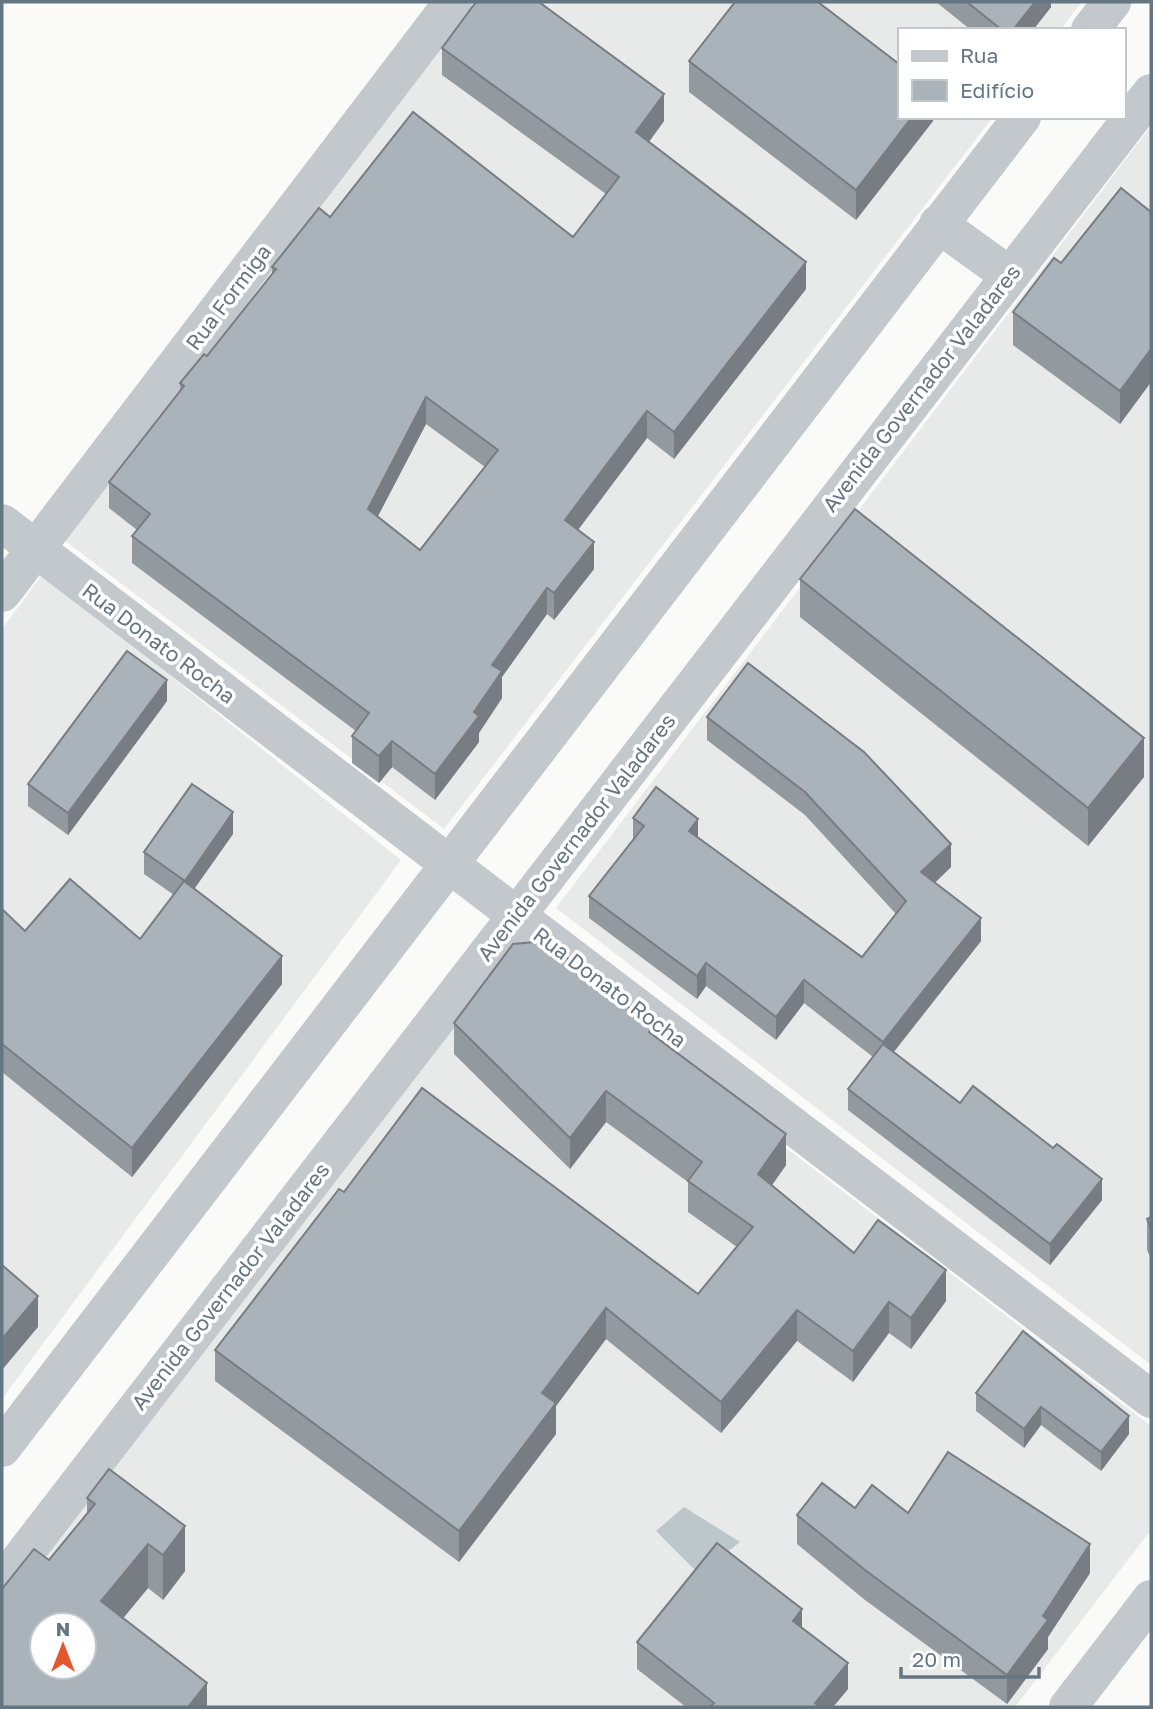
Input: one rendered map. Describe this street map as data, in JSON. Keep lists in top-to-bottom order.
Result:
{
  "streets": {
    "street": ["Rua Formiga", "Avenida Governador Valadares", "Rua Donato Rocha"]
  },
  "crossings": [
    ["Rua Formiga", "Rua Donato Rocha"],
    ["Avenida Governador Valadares", "Rua Donato Rocha"]
  ],
  "legend": ["Rua", "Edifício"],
  "scale_bar": "20 m",
  "north": "top"
}
